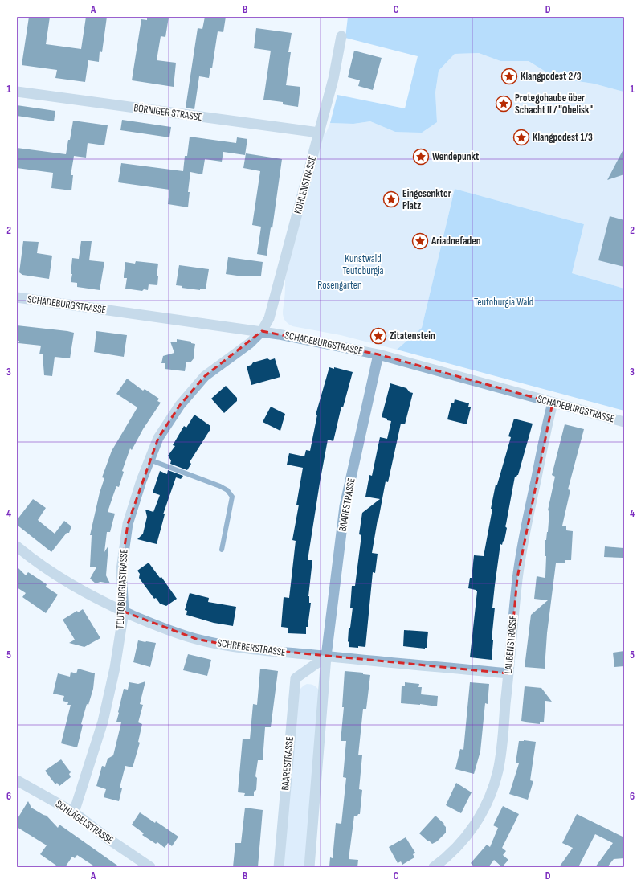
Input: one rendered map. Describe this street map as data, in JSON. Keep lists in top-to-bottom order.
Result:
{
  "streets": {
    "street": [
      "BÖRNIGER STRASSE",
      "KOHLENSTRASSE",
      "SCHADEBURGSTRASSE",
      "BAARESTRASSE",
      "TEUTOBURGIASTRASSE",
      "LAUBENSTRASSE",
      "SCHREBERSTRASSE",
      "SCHLÄGELSTRASSE"
    ]
  },
  "crossings": [
    ["BÖRNIGER STRASSE", "KOHLENSTRASSE"],
    ["KOHLENSTRASSE", "SCHADEBURGSTRASSE"],
    ["KOHLENSTRASSE", "TEUTOBURGIASTRASSE"],
    ["SCHADEBURGSTRASSE", "BAARESTRASSE"],
    ["SCHADEBURGSTRASSE", "TEUTOBURGIASTRASSE"],
    ["SCHADEBURGSTRASSE", "LAUBENSTRASSE"],
    ["BAARESTRASSE", "SCHREBERSTRASSE"],
    ["TEUTOBURGIASTRASSE", "SCHREBERSTRASSE"],
    ["TEUTOBURGIASTRASSE", "SCHLÄGELSTRASSE"],
    ["LAUBENSTRASSE", "SCHREBERSTRASSE"]
  ],
  "parks": ["Kunstwald Teutoburgia", "Rosengarten", "Teutoburgia Wald"],
  "places": {
    "place": [
      "Klangpodest 2/3",
      "Protegohaube über Schacht II / \"Obelisk\"",
      "Klangpodest 1/3",
      "Wendepunkt",
      "Eingesenkter Platz",
      "Ariadnefaden",
      "Zitatenstein"
    ]
  },
  "grid": {
    "columns": [
      "A",
      "B",
      "C",
      "D"
    ],
    "rows": [
      "1",
      "2",
      "3",
      "4",
      "5",
      "6"
    ]
  }
}
